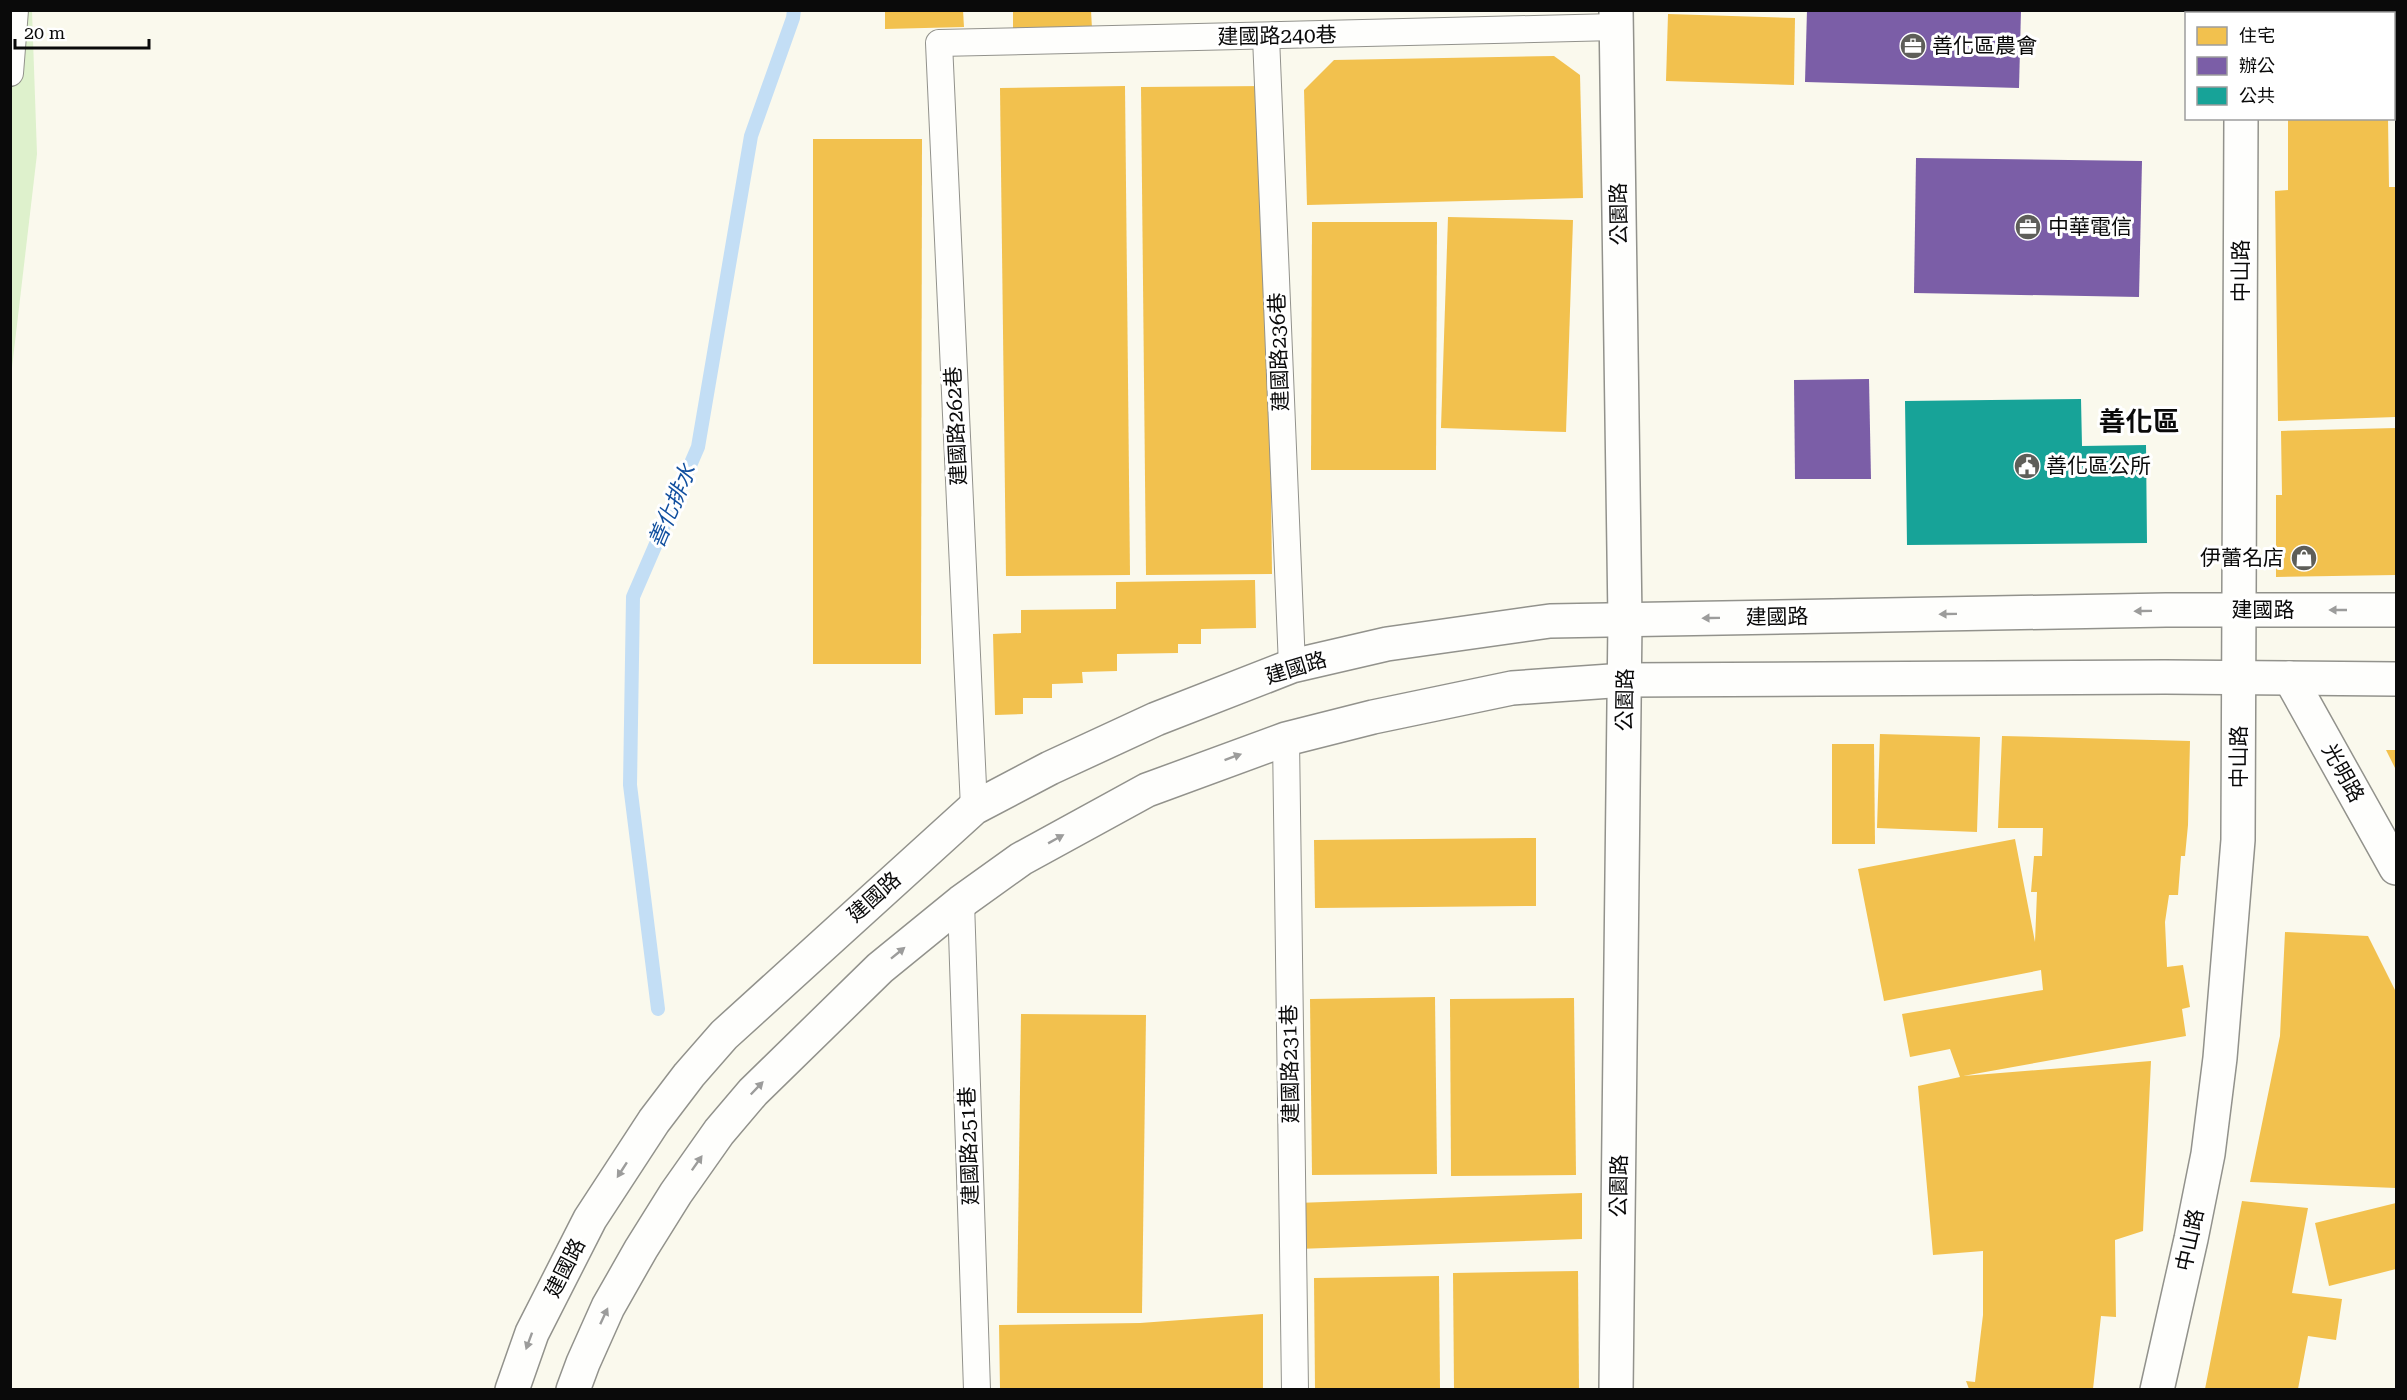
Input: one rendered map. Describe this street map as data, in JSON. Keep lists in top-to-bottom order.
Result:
{
  "streets": {
    "street": [
      "公園路",
      "中山路",
      "建國路",
      "光明路"
    ],
    "lane": [
      "建國路240巷",
      "建國路236巷",
      "建國路262巷",
      "建國路231巷",
      "建國路251巷"
    ]
  },
  "crossings": [
    ["建國路240巷", "公園路"],
    ["建國路240巷", "建國路236巷"],
    ["建國路240巷", "建國路262巷"],
    ["公園路", "建國路"],
    ["中山路", "建國路"],
    ["建國路236巷", "建國路"],
    ["建國路262巷", "建國路"]
  ],
  "districts": ["善化區"],
  "water": ["善化排水"],
  "places": {
    "office": ["善化區農會", "中華電信"],
    "public building": ["善化區公所"],
    "shop": ["伊蕾名店"]
  },
  "legend": ["住宅", "辦公", "公共"],
  "scale_bar": "20 m"
}
